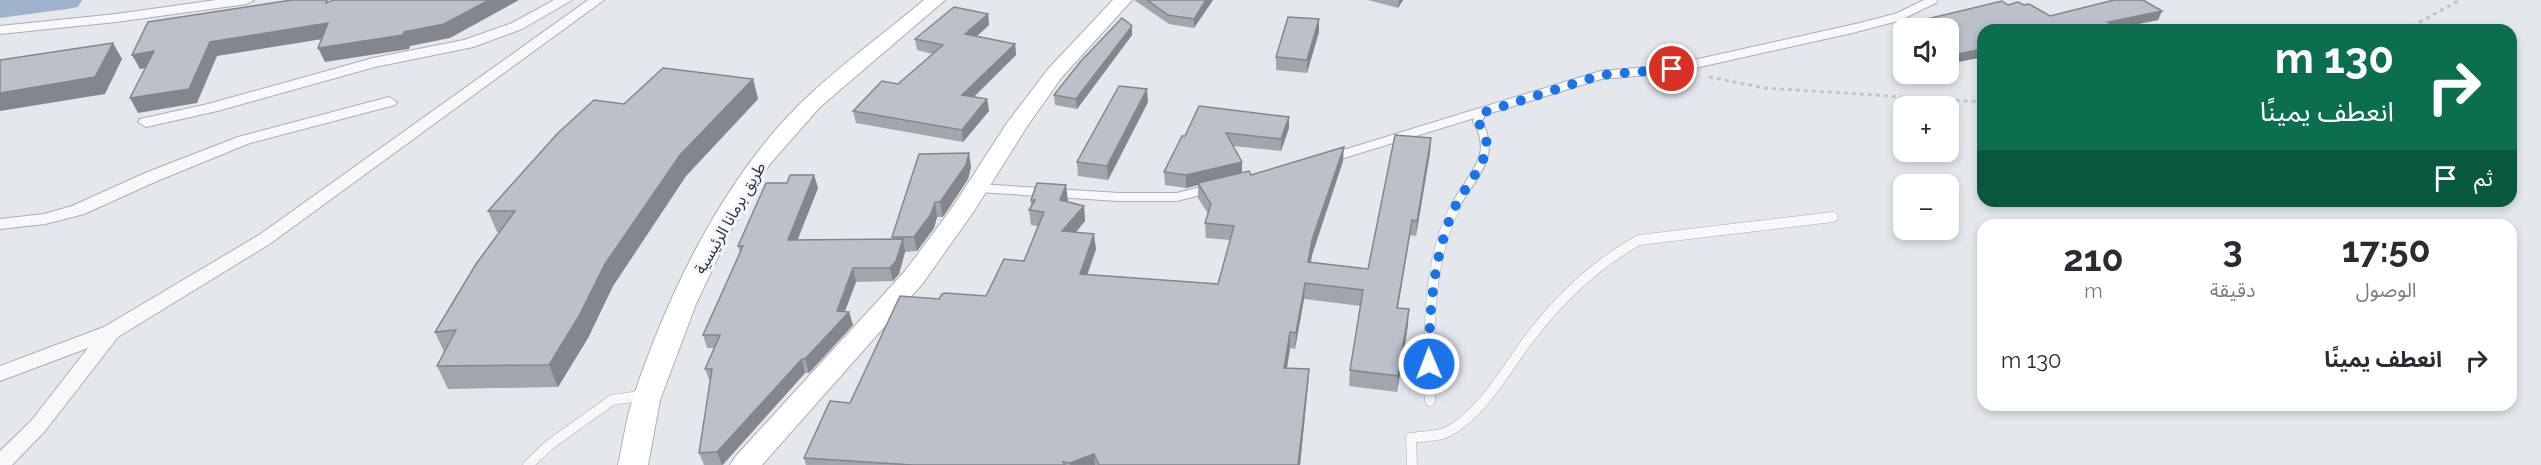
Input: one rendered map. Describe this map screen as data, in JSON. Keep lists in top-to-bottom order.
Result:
{
  "streets": {
    "street": ["طريق برمانا الرئيسية"]
  },
  "page": {
    "map_buttons": ["+", "−"],
    "turn": ["130 m", "انعطف يمينًا"],
    "then": "ثم",
    "eta": [
      "17:50",
      "الوصول",
      "3",
      "دقيقة",
      "210",
      "m"
    ],
    "list": [
      {
        "name": "انعطف يمينًا",
        "value": "130 m"
      }
    ]
  }
}
